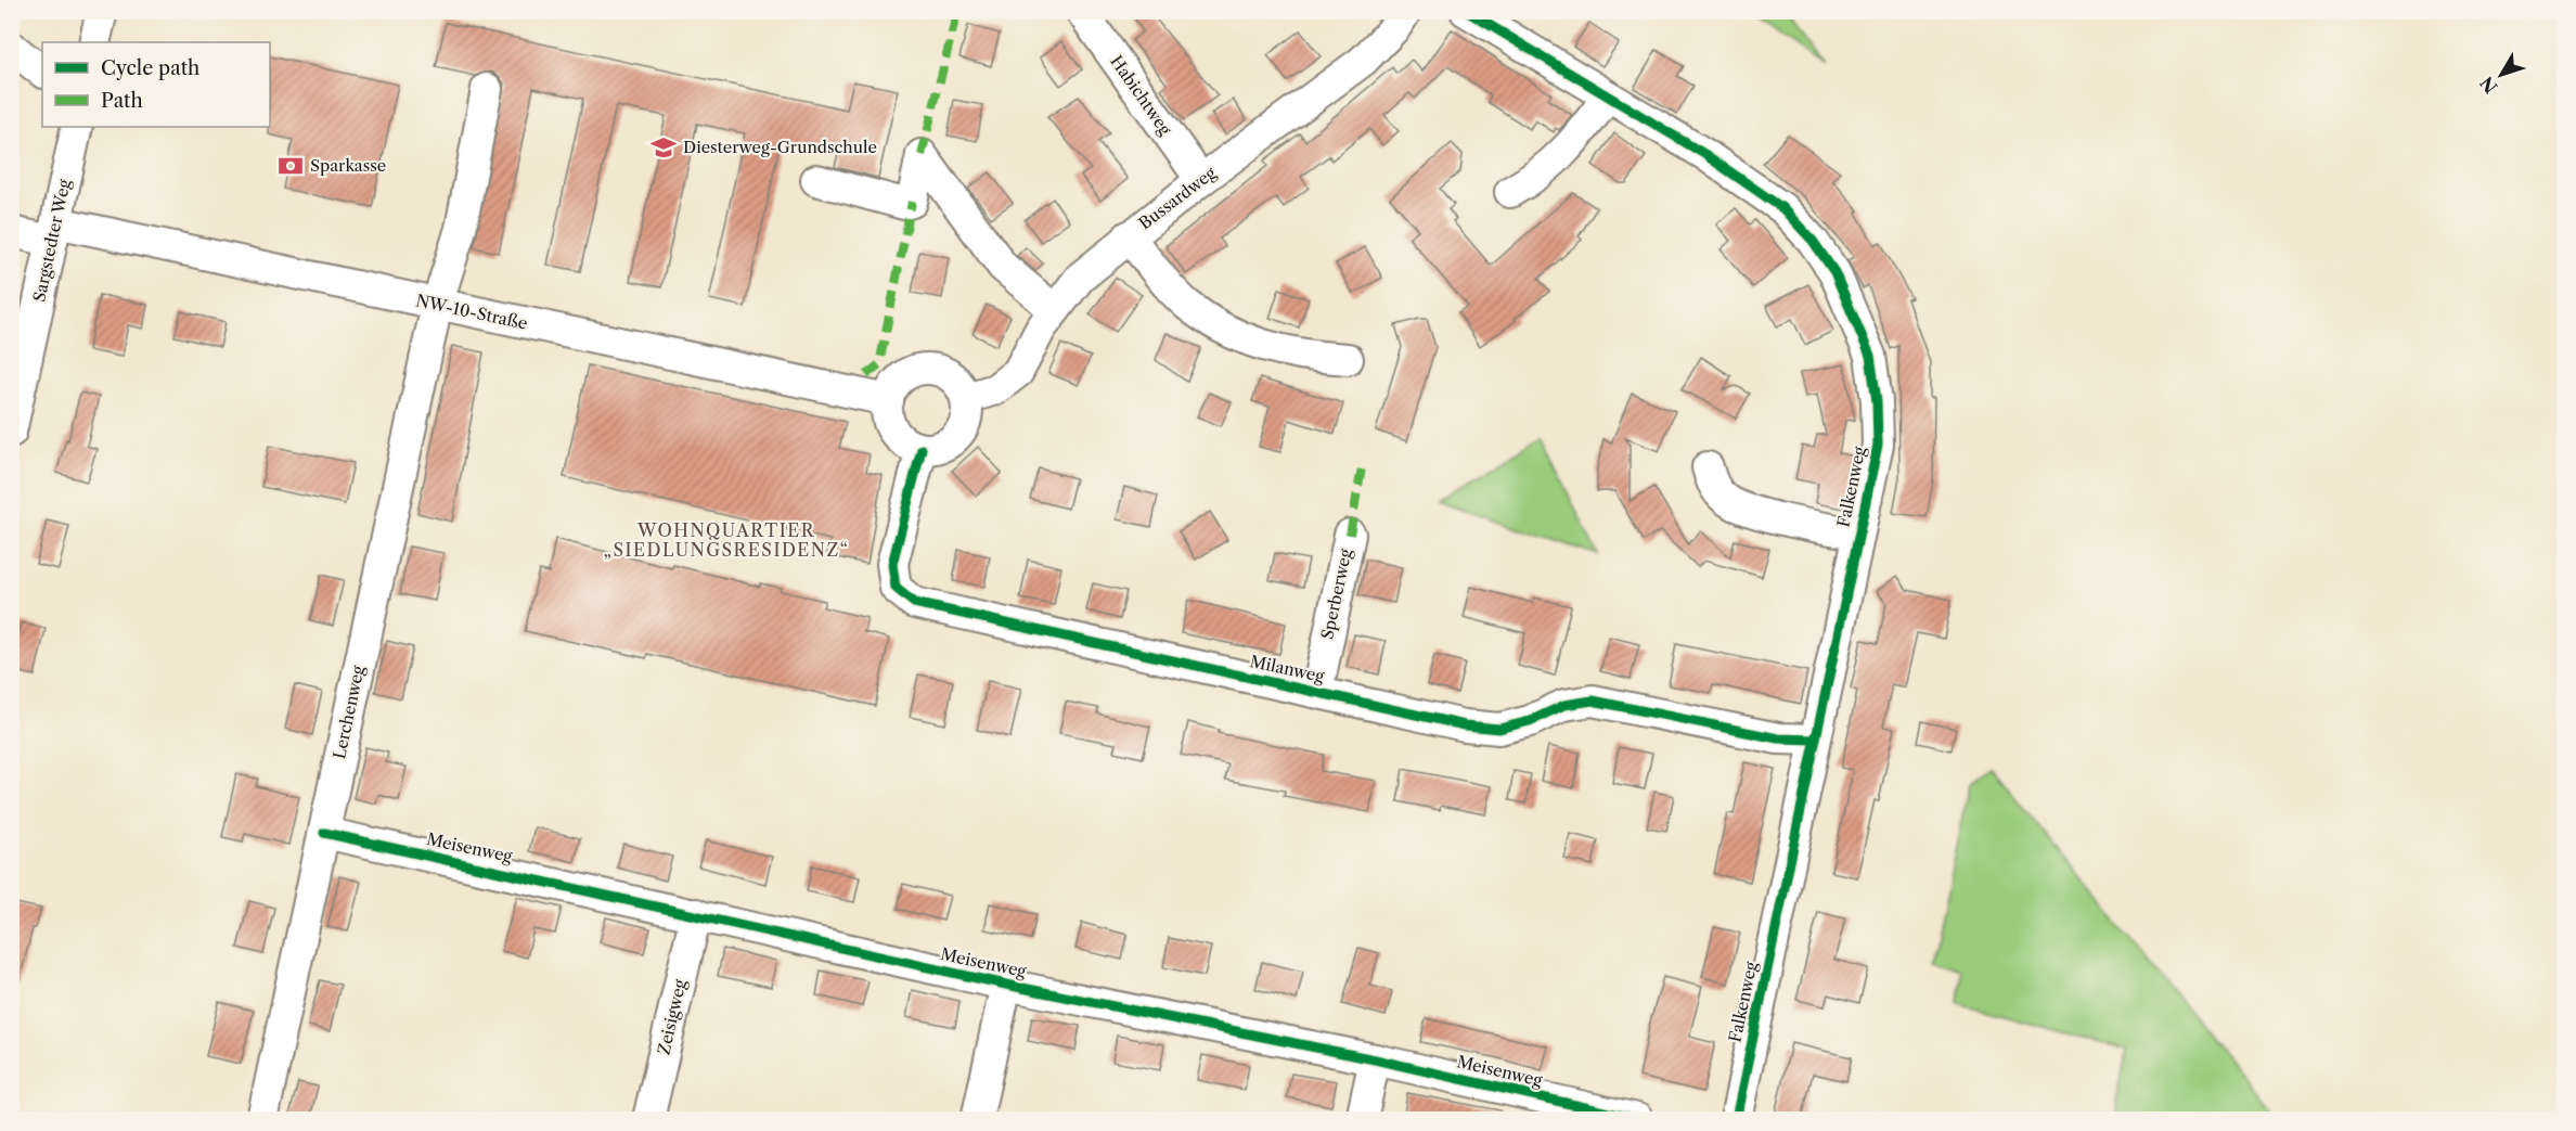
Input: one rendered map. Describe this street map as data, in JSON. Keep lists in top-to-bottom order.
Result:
{
  "streets": {
    "street": [
      "Habichtweg",
      "Bussardweg",
      "Sargstedter Weg",
      "NW-10-Straße",
      "Falkenweg",
      "Sperberweg",
      "Milanweg",
      "Lerchenweg",
      "Meisenweg",
      "Zeisigweg"
    ]
  },
  "crossings": [
    ["Habichtweg", "Bussardweg"],
    ["Bussardweg", "NW-10-Straße"],
    ["Bussardweg", "Milanweg"],
    ["Sargstedter Weg", "NW-10-Straße"],
    ["NW-10-Straße", "Milanweg"],
    ["NW-10-Straße", "Lerchenweg"],
    ["Falkenweg", "Milanweg"],
    ["Sperberweg", "Milanweg"],
    ["Lerchenweg", "Meisenweg"],
    ["Meisenweg", "Zeisigweg"]
  ],
  "districts": ["WOHNQUARTIER „SIEDLUNGSRESIDENZ“"],
  "places": {
    "school or university": ["Diesterweg-Grundschule"],
    "bank": ["Sparkasse"]
  },
  "legend": ["Cycle path", "Path"],
  "north": "bottom left"
}
